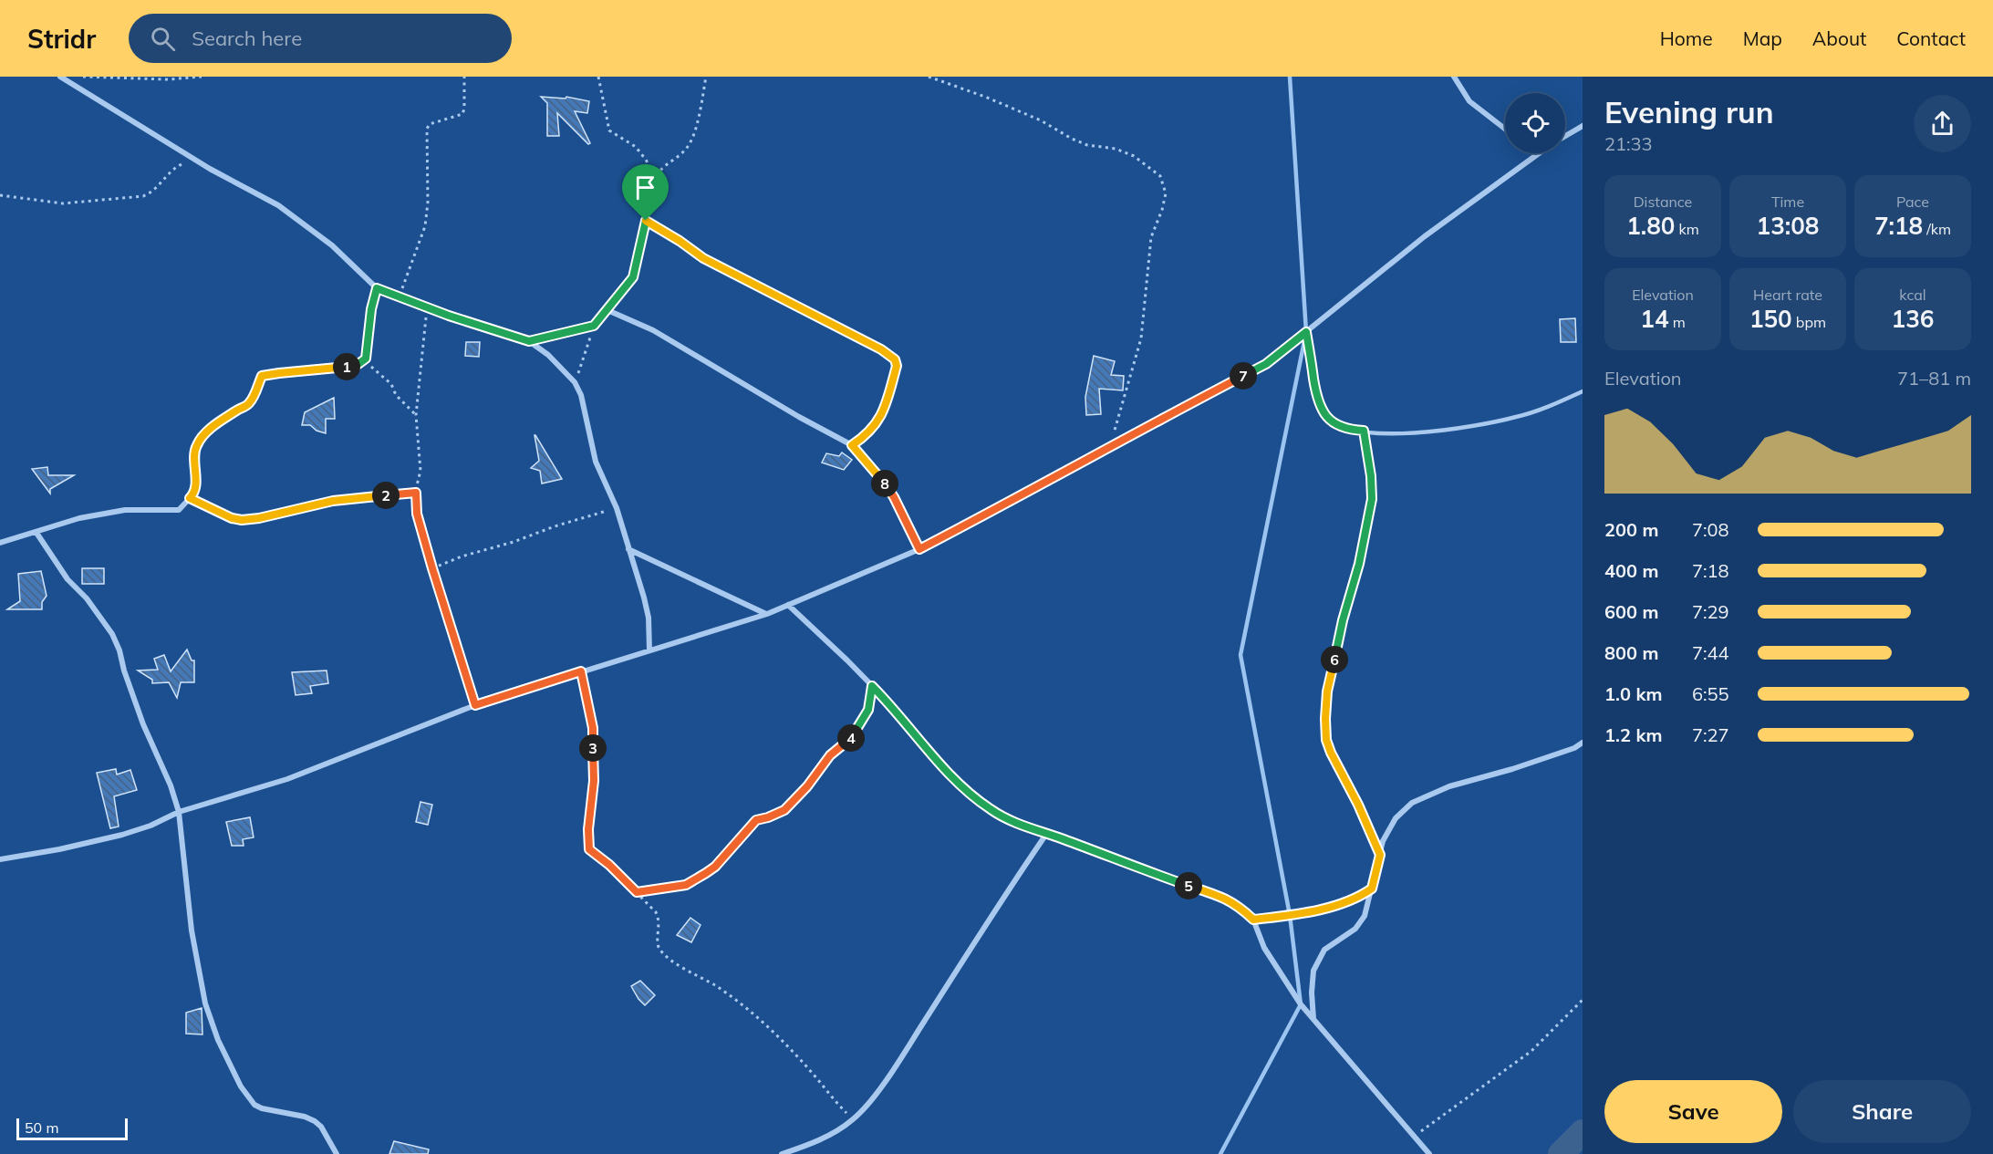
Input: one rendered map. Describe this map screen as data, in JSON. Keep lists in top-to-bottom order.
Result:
{
  "scale_bar": "50 m",
  "page": {
    "header": "Stridr",
    "search": "Search here",
    "nav": [
      "Home",
      "Map",
      "About",
      "Contact"
    ],
    "heading": ["Evening run", "21:33"],
    "stats": [
      ["Distance", "1.80 km"],
      ["Time", "13:08"],
      ["Pace", "7:18 /km"],
      ["Elevation", "14 m"],
      ["Heart rate", "150 bpm"],
      ["kcal", "136"]
    ],
    "pins": [
      "1",
      "7",
      "8",
      "2",
      "6",
      "4",
      "3",
      "5"
    ],
    "chart": ["Elevation", "71–81 m"],
    "list": [
      {
        "name": "200 m",
        "note": "7:08"
      },
      {
        "name": "400 m",
        "note": "7:18"
      },
      {
        "name": "600 m",
        "note": "7:29"
      },
      {
        "name": "800 m",
        "note": "7:44"
      },
      {
        "name": "1.0 km",
        "note": "6:55"
      },
      {
        "name": "1.2 km",
        "note": "7:27"
      }
    ],
    "buttons": ["Save", "Share"],
    "scale": "50 m"
  }
}
